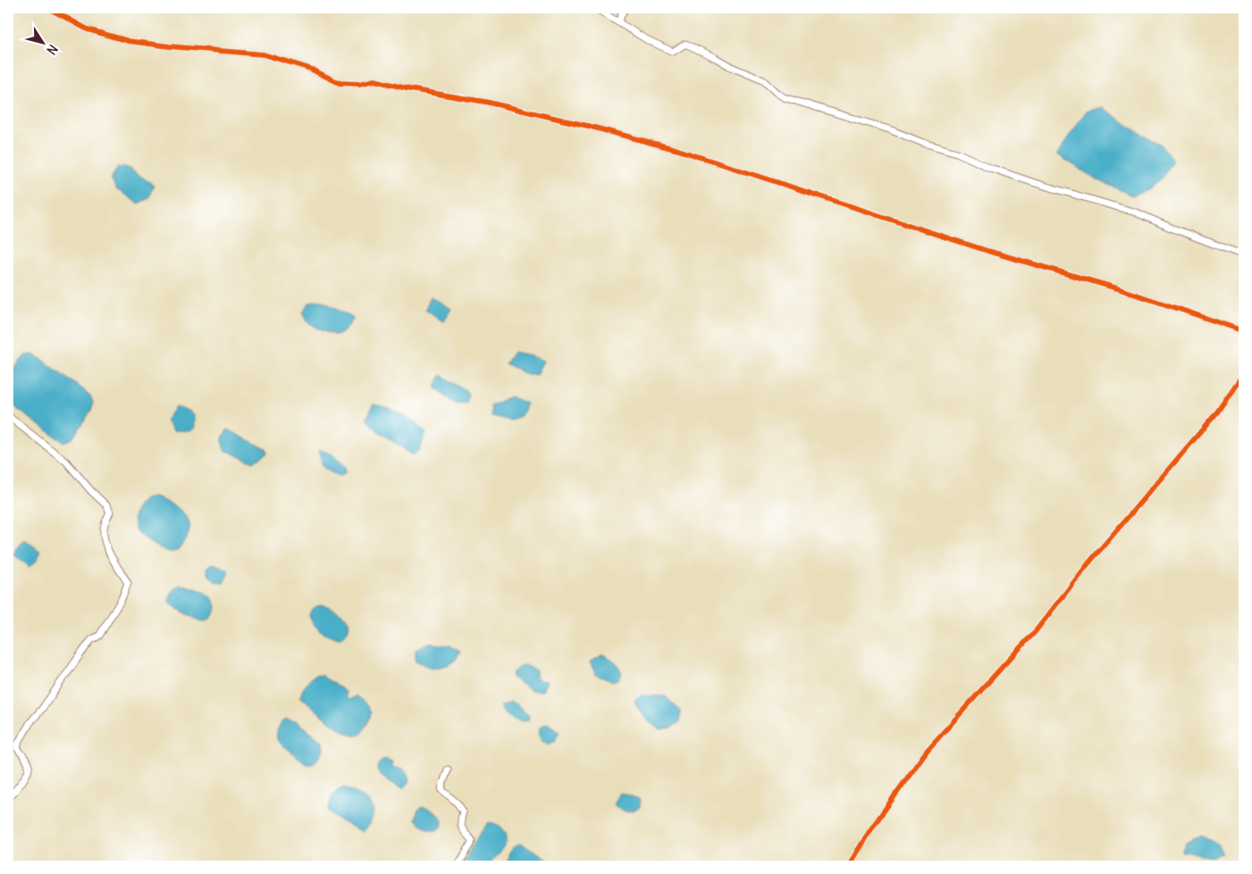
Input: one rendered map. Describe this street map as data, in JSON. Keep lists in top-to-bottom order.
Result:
{
  "north": "bottom right"
}
